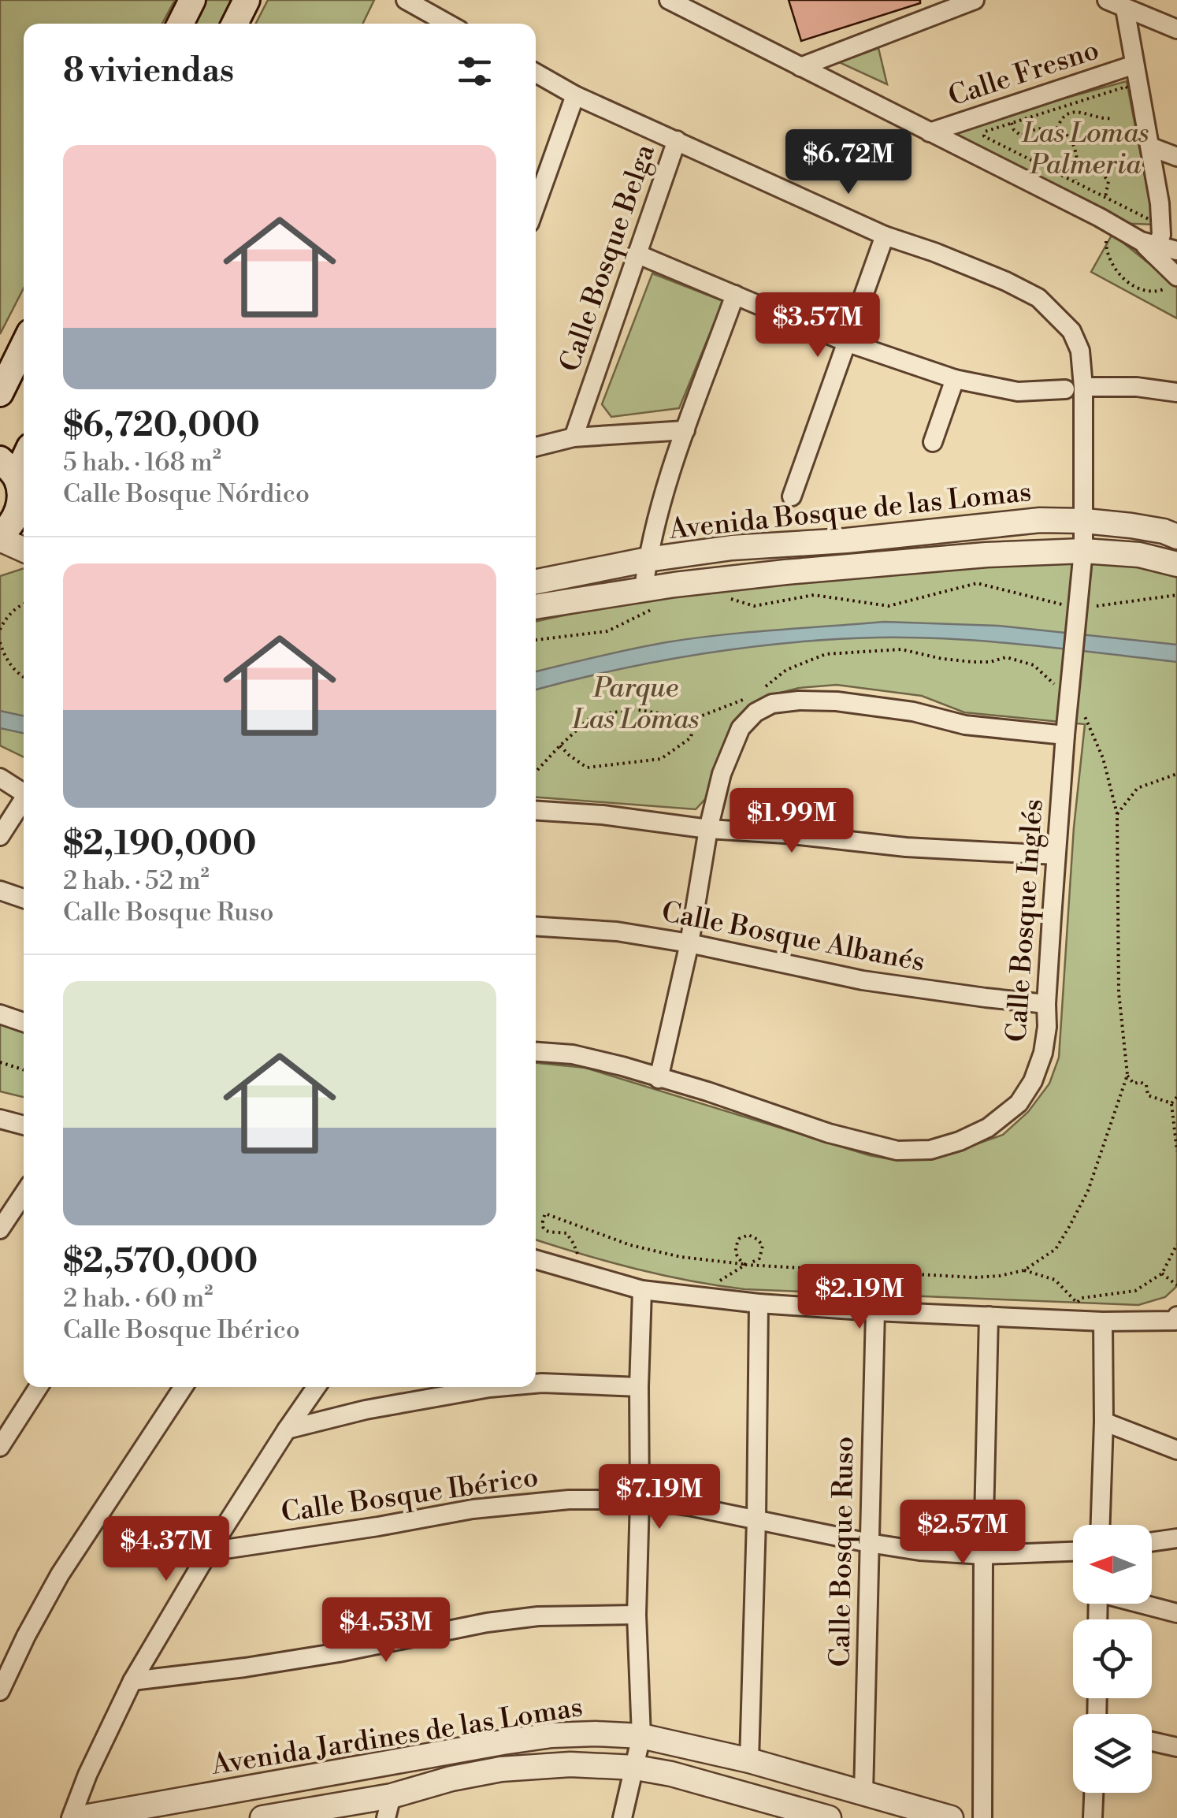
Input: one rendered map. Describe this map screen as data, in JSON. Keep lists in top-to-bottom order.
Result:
{
  "streets": {
    "street": [
      "Calle Fresno",
      "Calle Bosque Belga",
      "Avenida Bosque de las Lomas",
      "Calle Bosque Inglés",
      "Calle Bosque Albanés",
      "Calle Bosque Ibérico",
      "Calle Bosque Ruso",
      "Avenida Jardines de las Lomas"
    ]
  },
  "crossings": [
    ["Calle Bosque Belga", "Calle Bosque Inglés"],
    ["Avenida Bosque de las Lomas", "Calle Bosque Inglés"],
    ["Calle Bosque Inglés", "Calle Bosque Albanés"],
    ["Calle Bosque Ibérico", "Calle Bosque Ruso"],
    ["Calle Bosque Ruso", "Avenida Jardines de las Lomas"]
  ],
  "parks": ["Las Lomas Palmeria", "Parque Las Lomas"],
  "north": "left",
  "page": {
    "heading": "8 viviendas",
    "list": [
      {
        "name": "$6,720,000",
        "note": "5 hab. · 168 m² · Calle Bosque Nórdico"
      },
      {
        "name": "$2,190,000",
        "note": "2 hab. · 52 m² · Calle Bosque Ruso"
      },
      {
        "name": "$2,570,000",
        "note": "2 hab. · 60 m² · Calle Bosque Ibérico"
      }
    ],
    "price": [
      "$6.72M",
      "$3.57M",
      "$1.99M",
      "$2.19M",
      "$7.19M",
      "$2.57M",
      "$4.37M",
      "$4.53M"
    ]
  }
}
